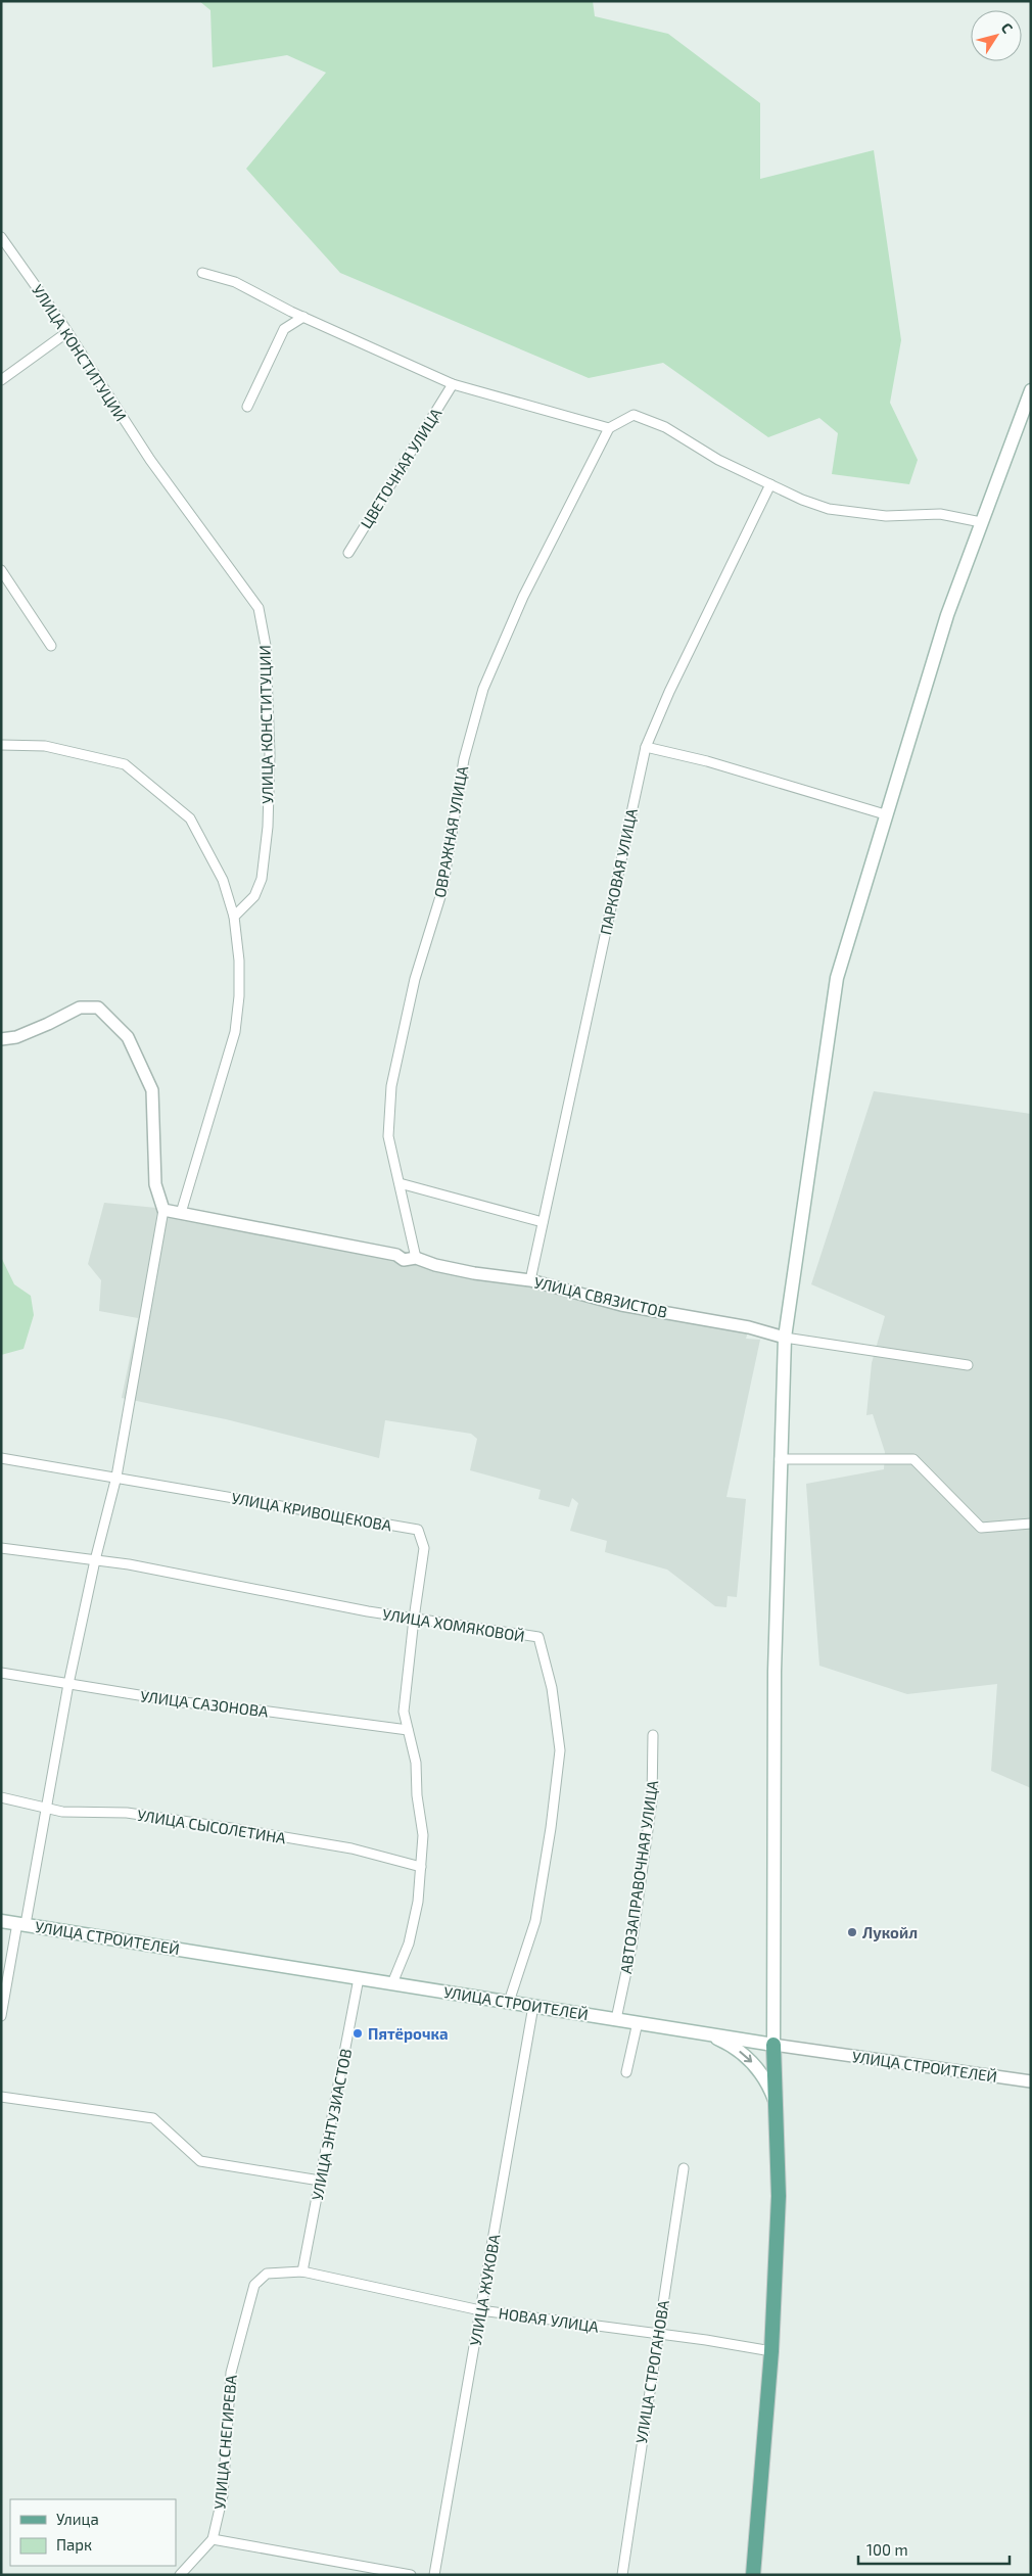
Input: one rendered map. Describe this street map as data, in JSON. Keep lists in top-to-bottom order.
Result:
{
  "streets": {
    "main road": ["УЛИЦА СТРОИТЕЛЕЙ"],
    "street": [
      "УЛИЦА КОНСТИТУЦИИ",
      "ЦВЕТОЧНАЯ УЛИЦА",
      "ОВРАЖНАЯ УЛИЦА",
      "ПАРКОВАЯ УЛИЦА",
      "УЛИЦА СВЯЗИСТОВ",
      "УЛИЦА КРИВОЩЕКОВА",
      "УЛИЦА ХОМЯКОВОЙ",
      "УЛИЦА САЗОНОВА",
      "УЛИЦА СЫСОЛЕТИНА",
      "АВТОЗАПРАВОЧНАЯ УЛИЦА",
      "УЛИЦА ЭНТУЗИАСТОВ",
      "УЛИЦА ЖУКОВА",
      "НОВАЯ УЛИЦА",
      "УЛИЦА СТРОГАНОВА",
      "УЛИЦА СНЕГИРЕВА"
    ]
  },
  "crossings": [
    ["ОВРАЖНАЯ УЛИЦА", "УЛИЦА СВЯЗИСТОВ"],
    ["ПАРКОВАЯ УЛИЦА", "УЛИЦА СВЯЗИСТОВ"],
    ["УЛИЦА КРИВОЩЕКОВА", "УЛИЦА ХОМЯКОВОЙ"],
    ["УЛИЦА ХОМЯКОВОЙ", "УЛИЦА СТРОИТЕЛЕЙ"],
    ["АВТОЗАПРАВОЧНАЯ УЛИЦА", "УЛИЦА СТРОИТЕЛЕЙ"],
    ["УЛИЦА СТРОИТЕЛЕЙ", "УЛИЦА ЭНТУЗИАСТОВ"],
    ["УЛИЦА СТРОИТЕЛЕЙ", "УЛИЦА ЖУКОВА"],
    ["УЛИЦА ЭНТУЗИАСТОВ", "НОВАЯ УЛИЦА"],
    ["УЛИЦА ЖУКОВА", "НОВАЯ УЛИЦА"],
    ["НОВАЯ УЛИЦА", "УЛИЦА СТРОГАНОВА"],
    ["НОВАЯ УЛИЦА", "УЛИЦА СНЕГИРЕВА"]
  ],
  "places": ["Лукойл", "Пятёрочка"],
  "legend": ["Улица", "Парк"],
  "scale_bar": "100 m",
  "north": "top right"
}
